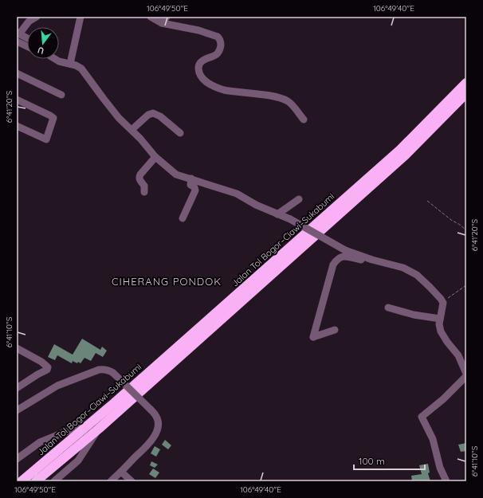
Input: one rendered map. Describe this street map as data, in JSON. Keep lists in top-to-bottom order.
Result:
{
  "streets": {
    "highway": ["Jalan Tol Bogor–Ciawi–Sukabumi"]
  },
  "districts": ["CIHERANG PONDOK"],
  "scale_bar": "100 m",
  "north": "bottom",
  "coordinates": [
    "106°49'50\"E",
    "106°49'40\"E",
    "6°41'20\"S",
    "6°41'10\"S"
  ]
}
